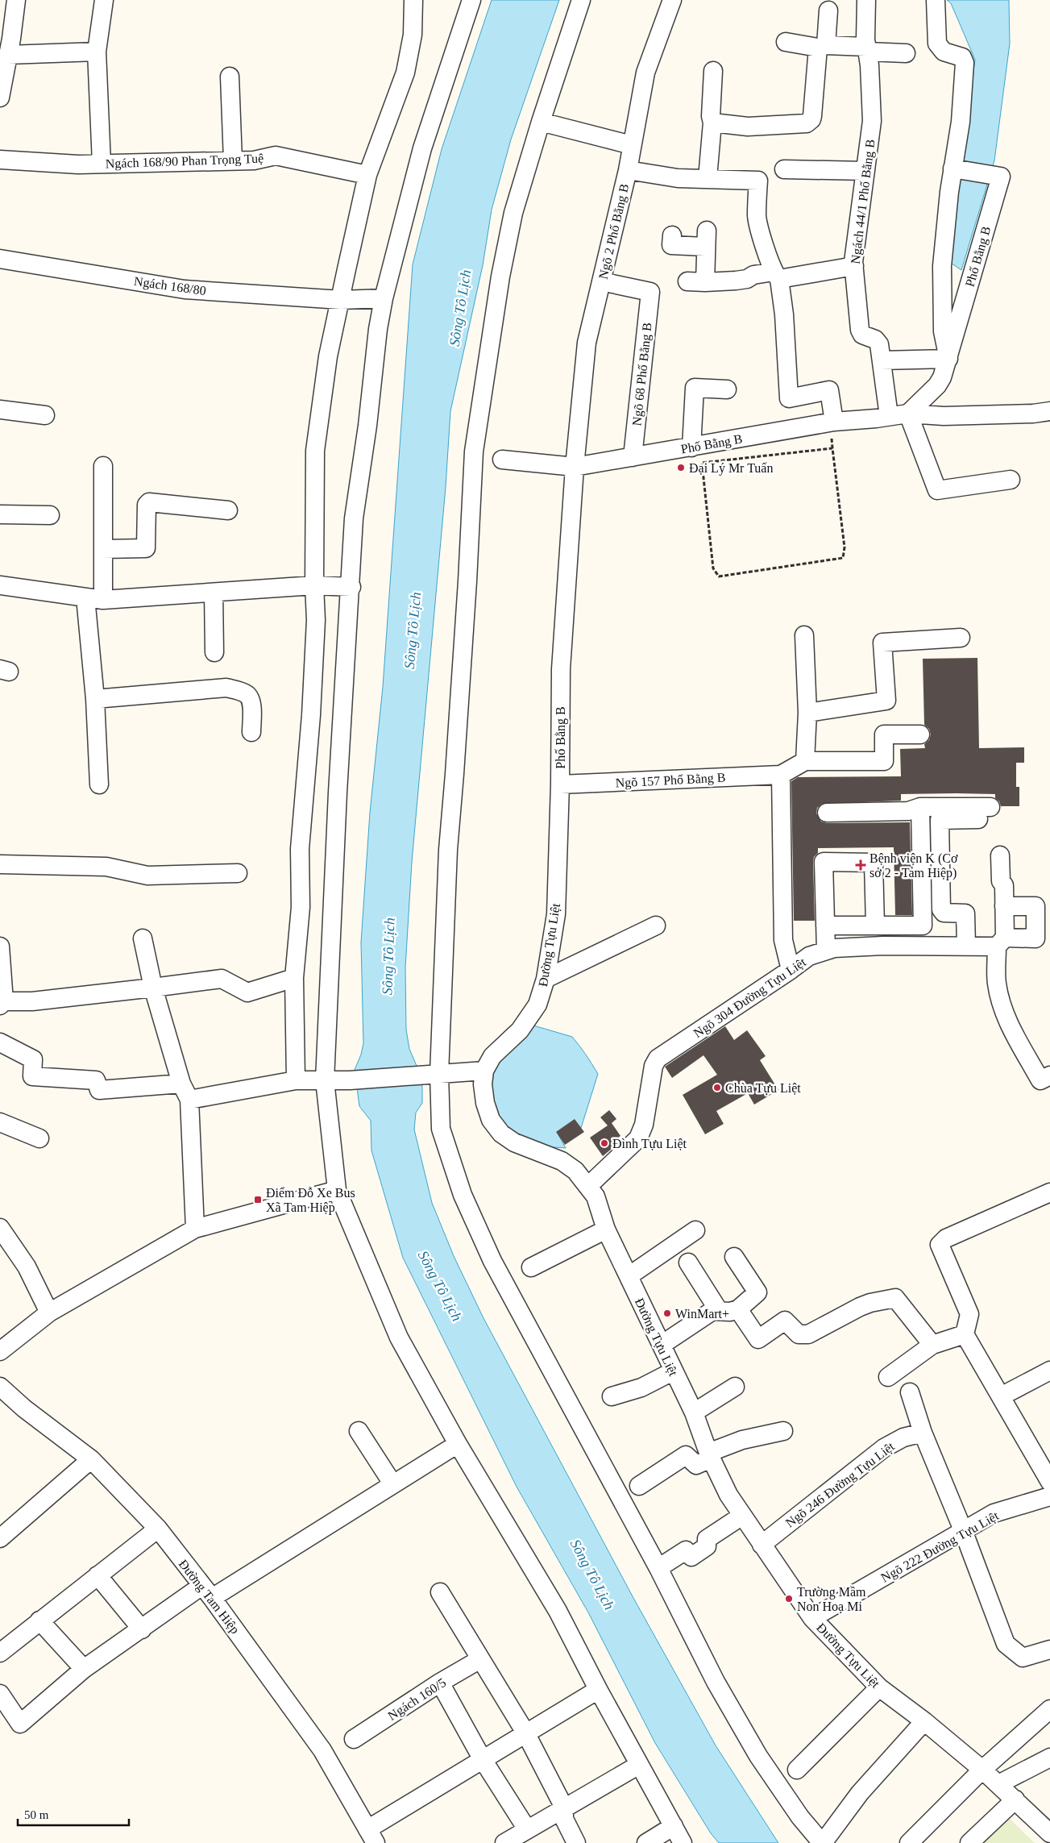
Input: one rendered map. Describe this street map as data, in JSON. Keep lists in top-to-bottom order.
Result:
{
  "streets": {
    "street": [
      "Ngách 168/90 Phan Trọng Tuệ",
      "Ngách 44/1 Phố Bằng B",
      "Ngõ 2 Phố Bằng B",
      "Phố Bằng B",
      "Ngách 168/80",
      "Ngõ 68 Phố Bằng B",
      "Ngõ 157 Phố Bằng B",
      "Đường Tựu Liệt",
      "Ngõ 304 Đường Tựu Liệt",
      "Ngõ 246 Đường Tựu Liệt",
      "Ngõ 222 Đường Tựu Liệt",
      "Đường Tam Hiệp",
      "Ngách 160/5"
    ]
  },
  "crossings": [
    ["Ngách 44/1 Phố Bằng B", "Phố Bằng B"],
    ["Ngõ 2 Phố Bằng B", "Phố Bằng B"],
    ["Ngõ 2 Phố Bằng B", "Ngõ 68 Phố Bằng B"],
    ["Phố Bằng B", "Ngõ 68 Phố Bằng B"],
    ["Phố Bằng B", "Ngõ 157 Phố Bằng B"],
    ["Phố Bằng B", "Đường Tựu Liệt"],
    ["Ngõ 157 Phố Bằng B", "Đường Tựu Liệt"],
    ["Đường Tựu Liệt", "Ngõ 304 Đường Tựu Liệt"],
    ["Đường Tựu Liệt", "Ngõ 246 Đường Tựu Liệt"],
    ["Đường Tựu Liệt", "Ngõ 222 Đường Tựu Liệt"]
  ],
  "water": ["Sông Tô Lịch"],
  "places": {
    "other": [
      "Đại Lý Mr Tuấn",
      "Chùa Tựu Liệt",
      "Đình Tựu Liệt",
      "WinMart+",
      "Trường Mầm Non Hoạ Mi"
    ],
    "health": ["Bệnh viện K (Cơ sở 2 - Tam Hiệp)"],
    "transit": ["Điểm Đỗ Xe Bus Xã Tam Hiệp"]
  },
  "scale_bar": "50 m"
}
